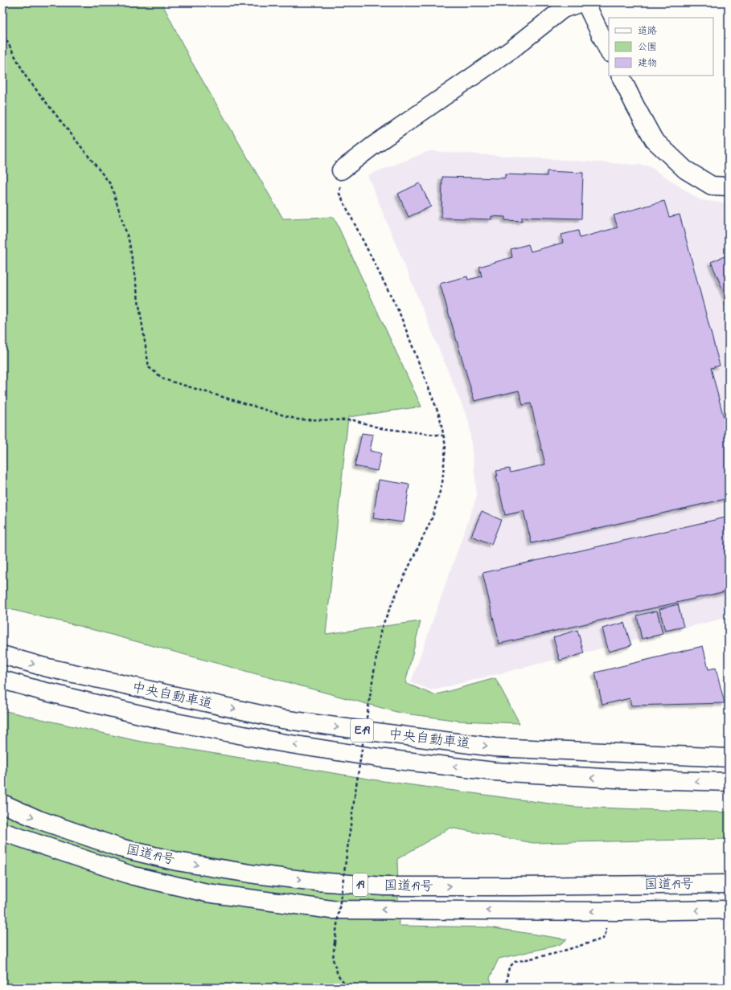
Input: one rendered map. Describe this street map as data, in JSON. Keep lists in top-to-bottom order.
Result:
{
  "streets": {
    "main road": [
      "中央自動車道",
      "E19",
      "国道19号",
      "19"
    ]
  },
  "legend": ["道路", "公園", "建物"]
}
